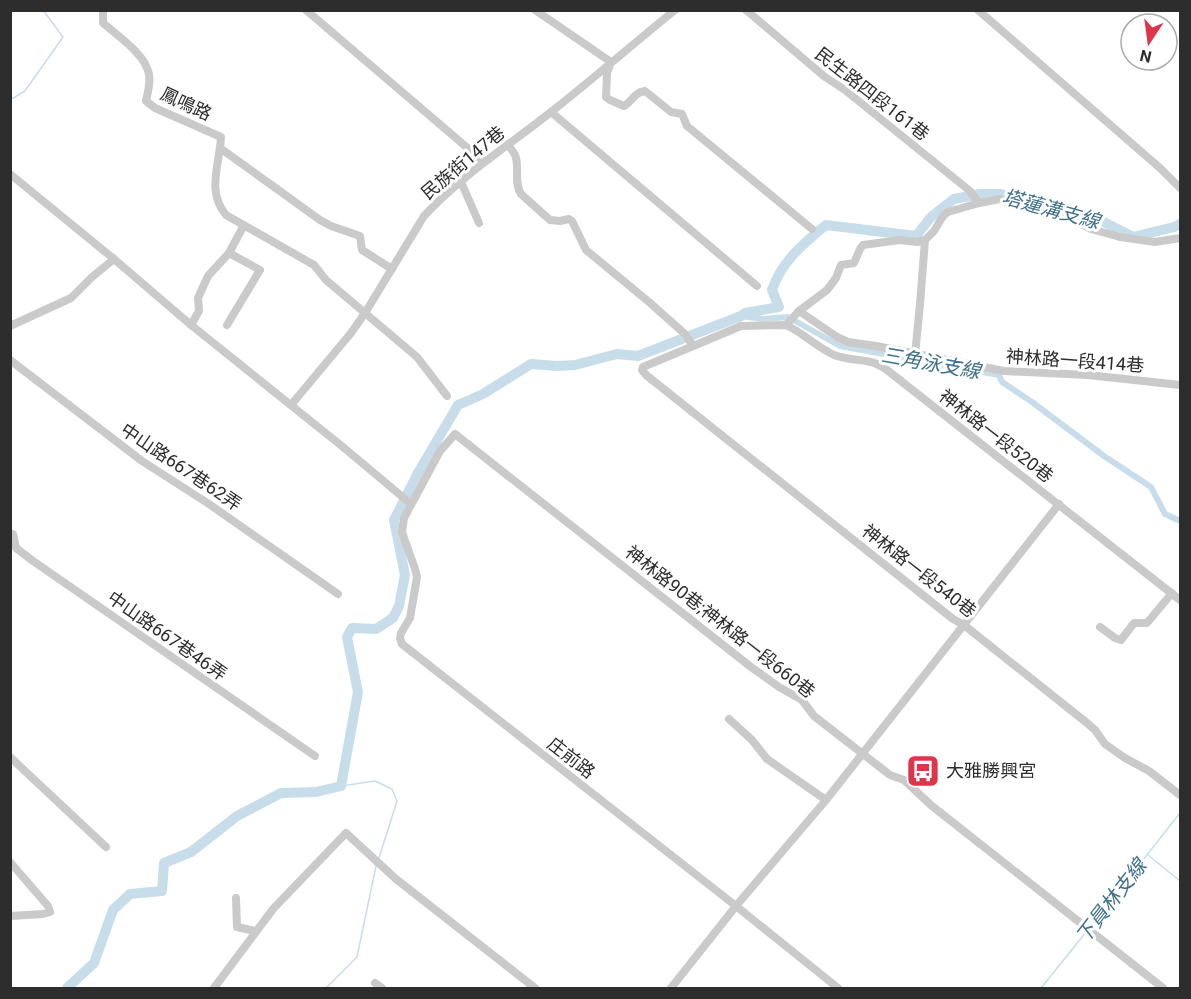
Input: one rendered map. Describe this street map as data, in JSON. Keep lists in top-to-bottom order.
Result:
{
  "streets": {
    "street": [
      "民生路四段161巷",
      "鳳鳴路",
      "民族街147巷",
      "神林路一段414巷",
      "神林路一段520巷",
      "中山路667巷62弄",
      "神林路一段540巷",
      "神林路90巷;神林路一段660巷",
      "中山路667巷46弄",
      "庄前路"
    ]
  },
  "crossings": [
    ["鳳鳴路", "民族街147巷"],
    ["神林路90巷;神林路一段660巷", "庄前路"]
  ],
  "water": ["塔蓮溝支線", "三角泳支線", "下員林支線"],
  "places": {
    "bus stop": ["大雅勝興宮"]
  },
  "north": "bottom"
}
